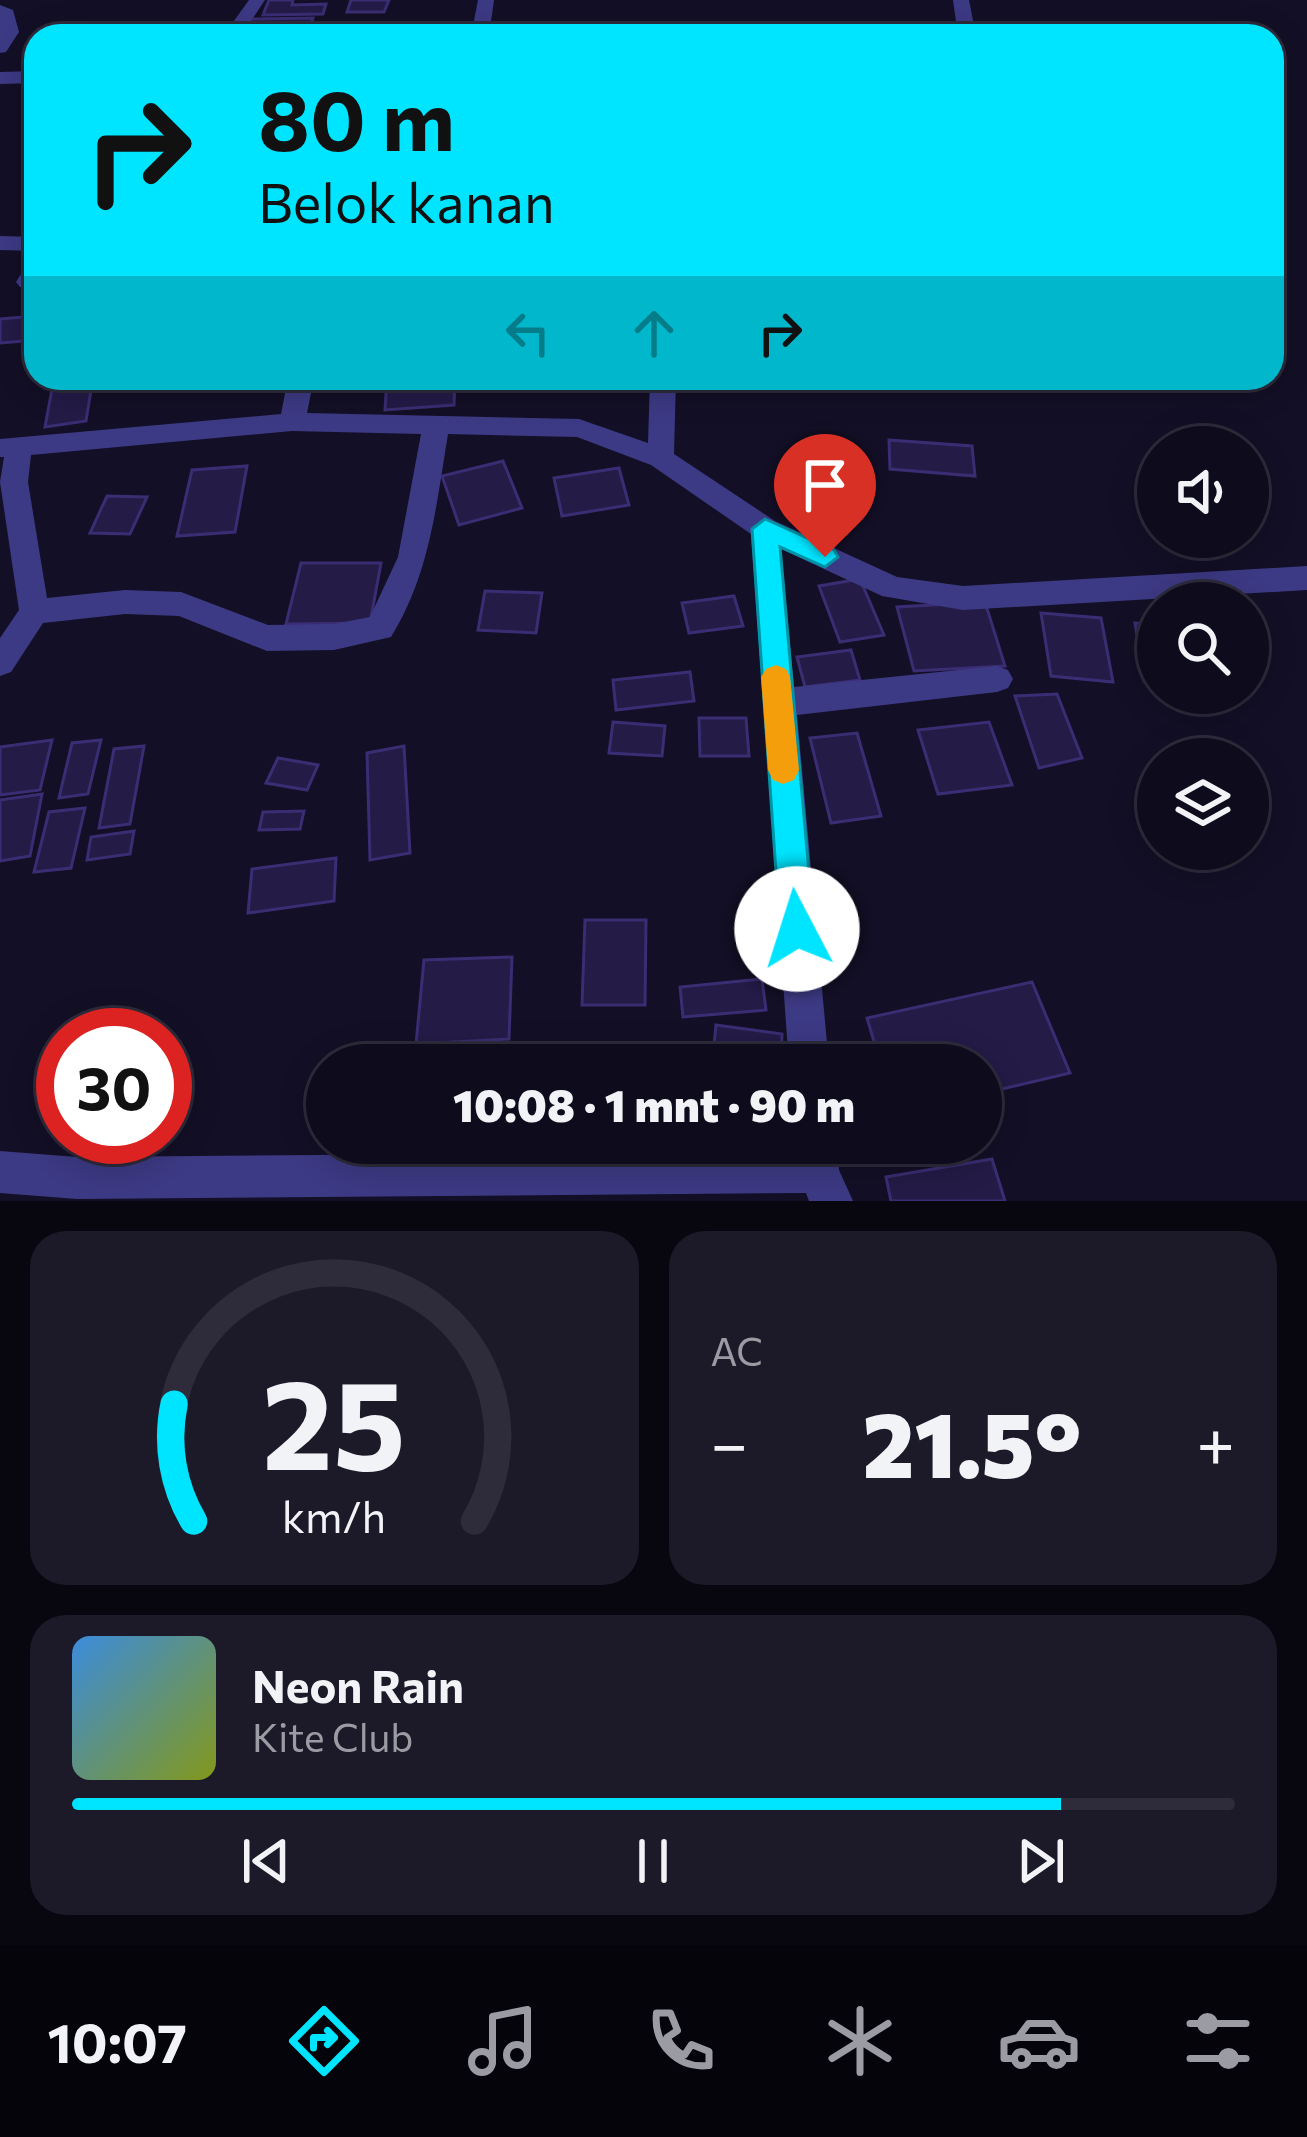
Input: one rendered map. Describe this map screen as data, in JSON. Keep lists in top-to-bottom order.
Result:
{
  "page": {
    "turn": ["80 m", "Belok kanan"],
    "limit": "30",
    "trip": "10:08 · 1 mnt · 90 m",
    "tile": "AC",
    "heat": ["−", "21.5°", "+"],
    "song": ["Neon Rain", "Kite Club"],
    "tabs": "10:07",
    "gauge": ["25", "km/h"]
  }
}
